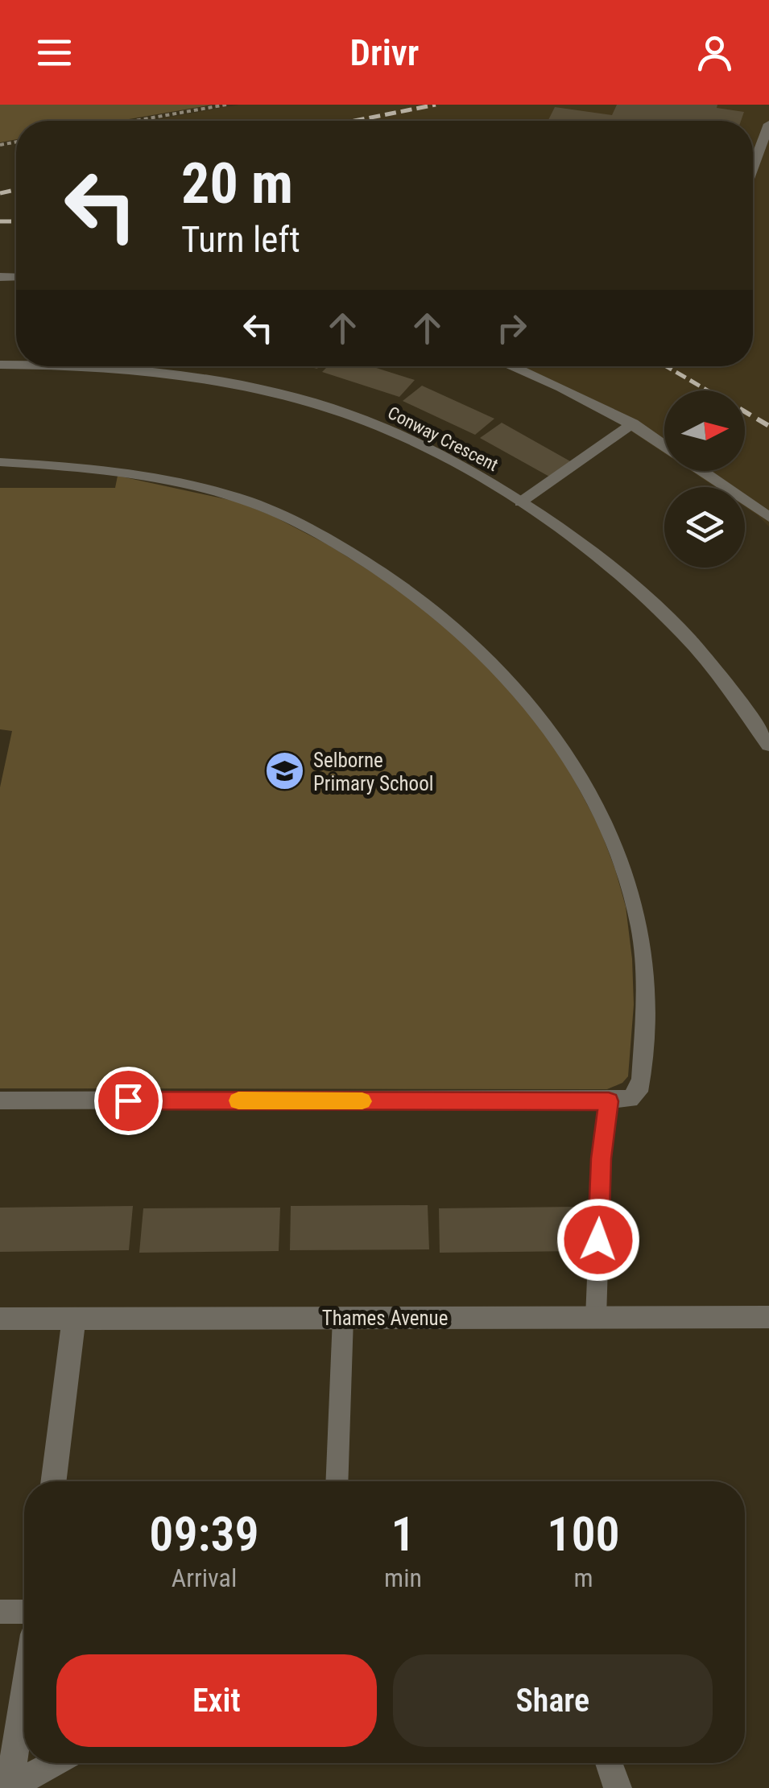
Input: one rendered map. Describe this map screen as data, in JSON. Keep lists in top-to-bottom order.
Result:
{
  "streets": {
    "street": ["Conway Crescent", "Thames Avenue"]
  },
  "places": {
    "school or university": ["Selborne Primary School"]
  },
  "north": "right",
  "page": {
    "header": "Drivr",
    "turn": ["20 m", "Turn left"],
    "eta": [
      "09:39",
      "Arrival",
      "1",
      "min",
      "100",
      "m"
    ],
    "buttons": ["Exit", "Share"]
  }
}
